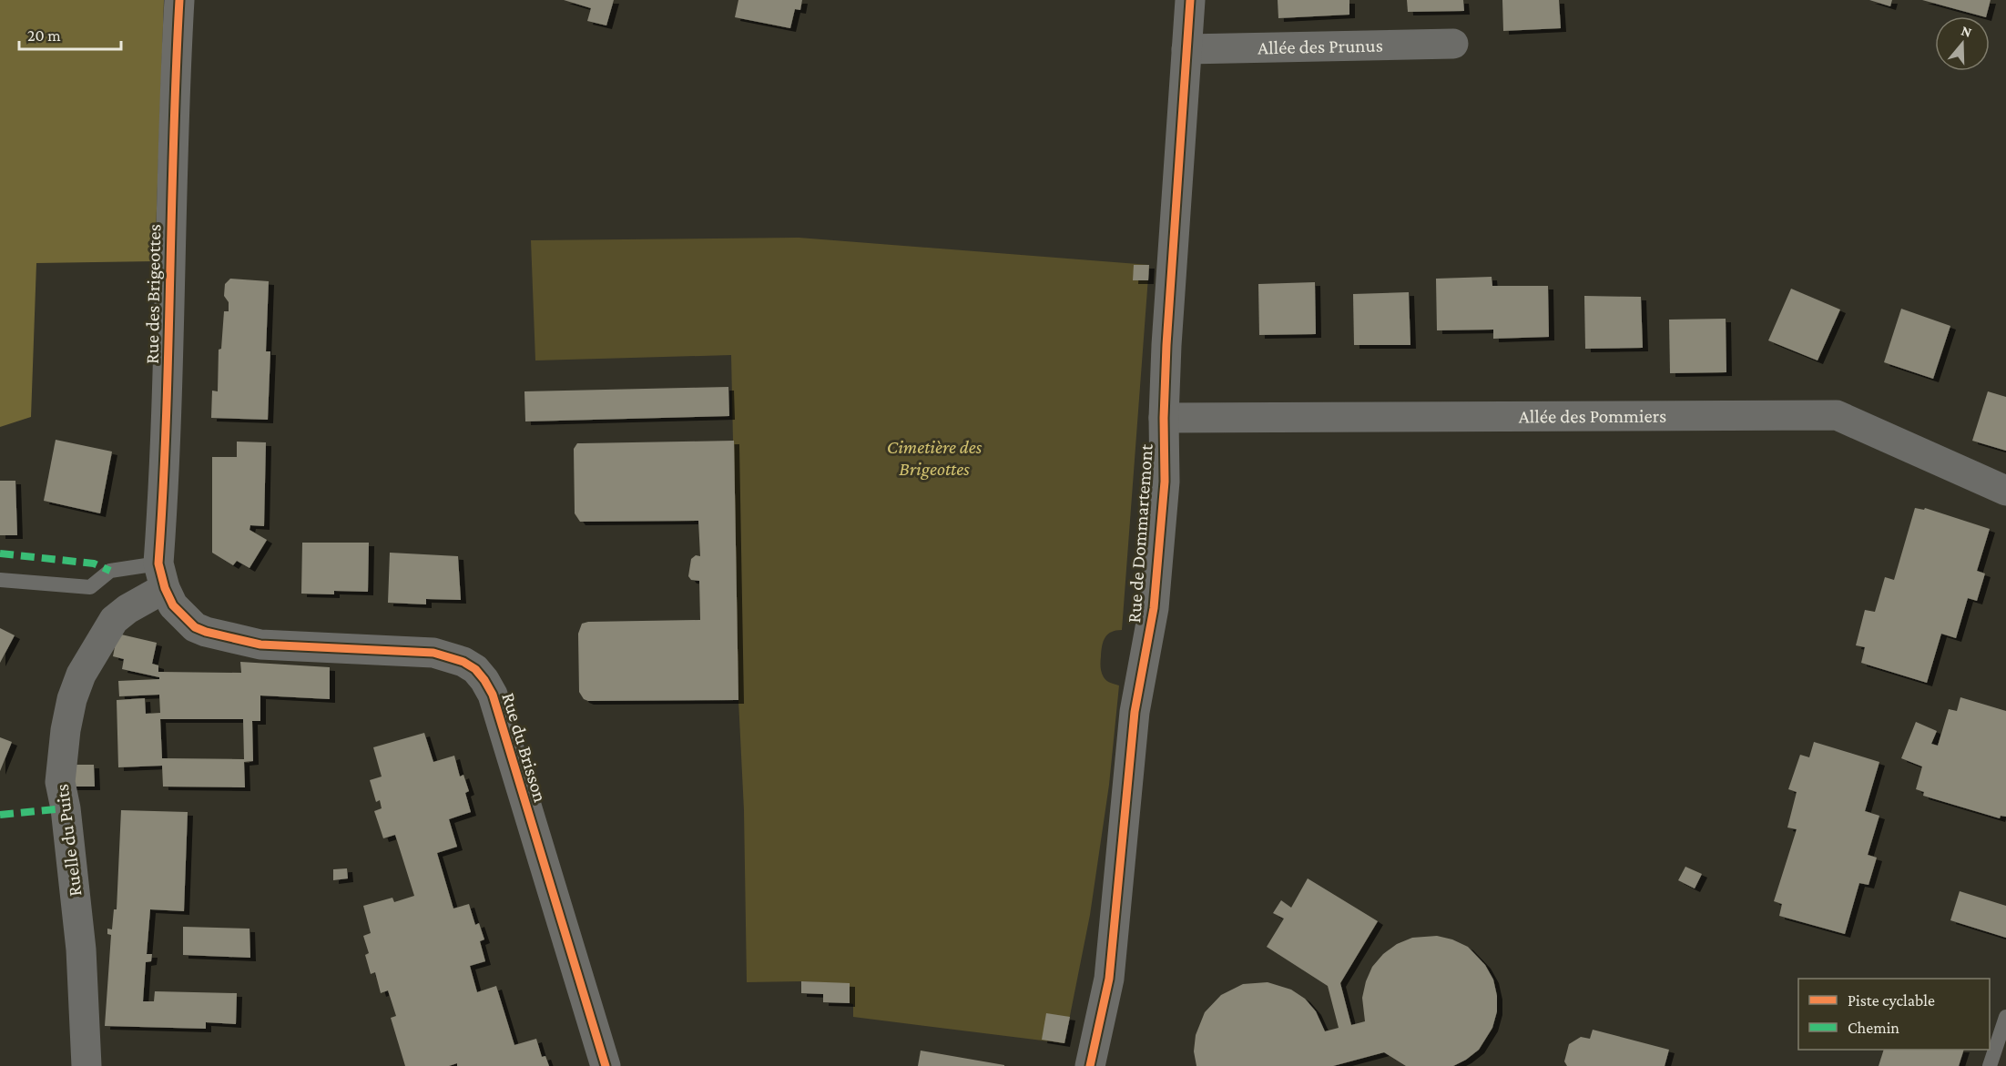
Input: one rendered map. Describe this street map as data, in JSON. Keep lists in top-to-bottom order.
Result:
{
  "streets": {
    "street": [
      "Allée des Prunus",
      "Rue des Brigeottes",
      "Allée des Pommiers",
      "Rue de Dommartemont",
      "Rue du Brisson",
      "Ruelle du Puits"
    ]
  },
  "crossings": [
    ["Allée des Prunus", "Rue de Dommartemont"],
    ["Rue des Brigeottes", "Rue du Brisson"],
    ["Rue des Brigeottes", "Ruelle du Puits"],
    ["Allée des Pommiers", "Rue de Dommartemont"],
    ["Rue du Brisson", "Ruelle du Puits"]
  ],
  "parks": ["Cimetière des Brigeottes"],
  "legend": ["Piste cyclable", "Chemin"],
  "scale_bar": "20 m",
  "north": "top"
}
